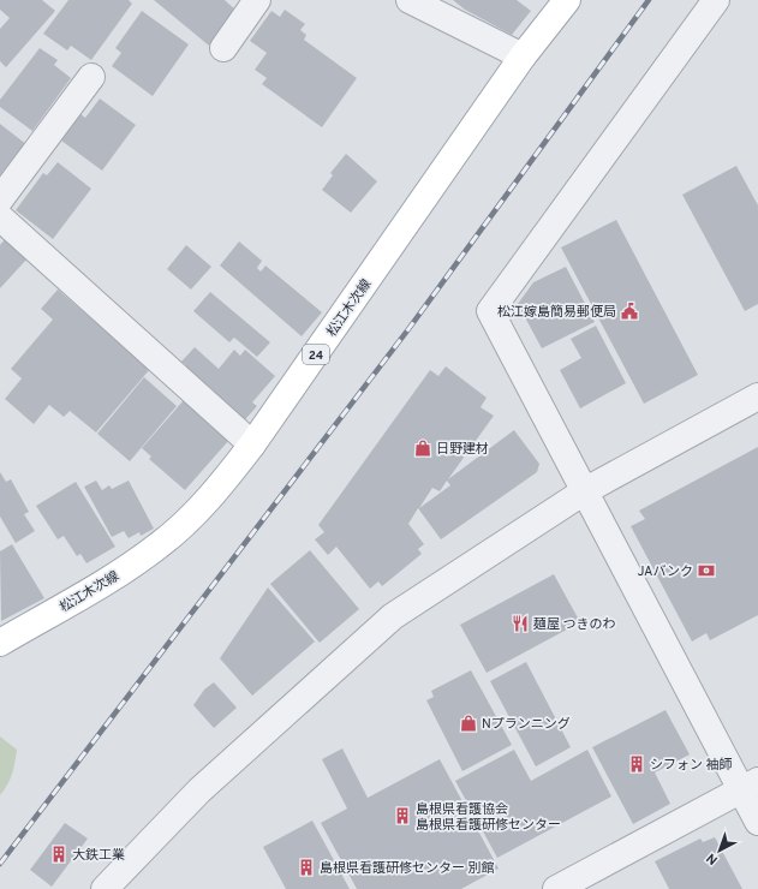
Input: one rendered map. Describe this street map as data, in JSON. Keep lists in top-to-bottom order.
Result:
{
  "streets": {
    "main road": ["松江木次線", "24"]
  },
  "places": {
    "public building": ["松江嫁島簡易郵便局"],
    "shop": ["日野建材", "Nプランニング"],
    "bank": ["JAバンク"],
    "restaurant": ["麺屋 つきのわ"],
    "building": [
      "シフォン 袖師",
      "島根県看護協会 島根県看護研修センター",
      "大鉄工業",
      "島根県看護研修センター 別館"
    ]
  },
  "north": "bottom left"
}
